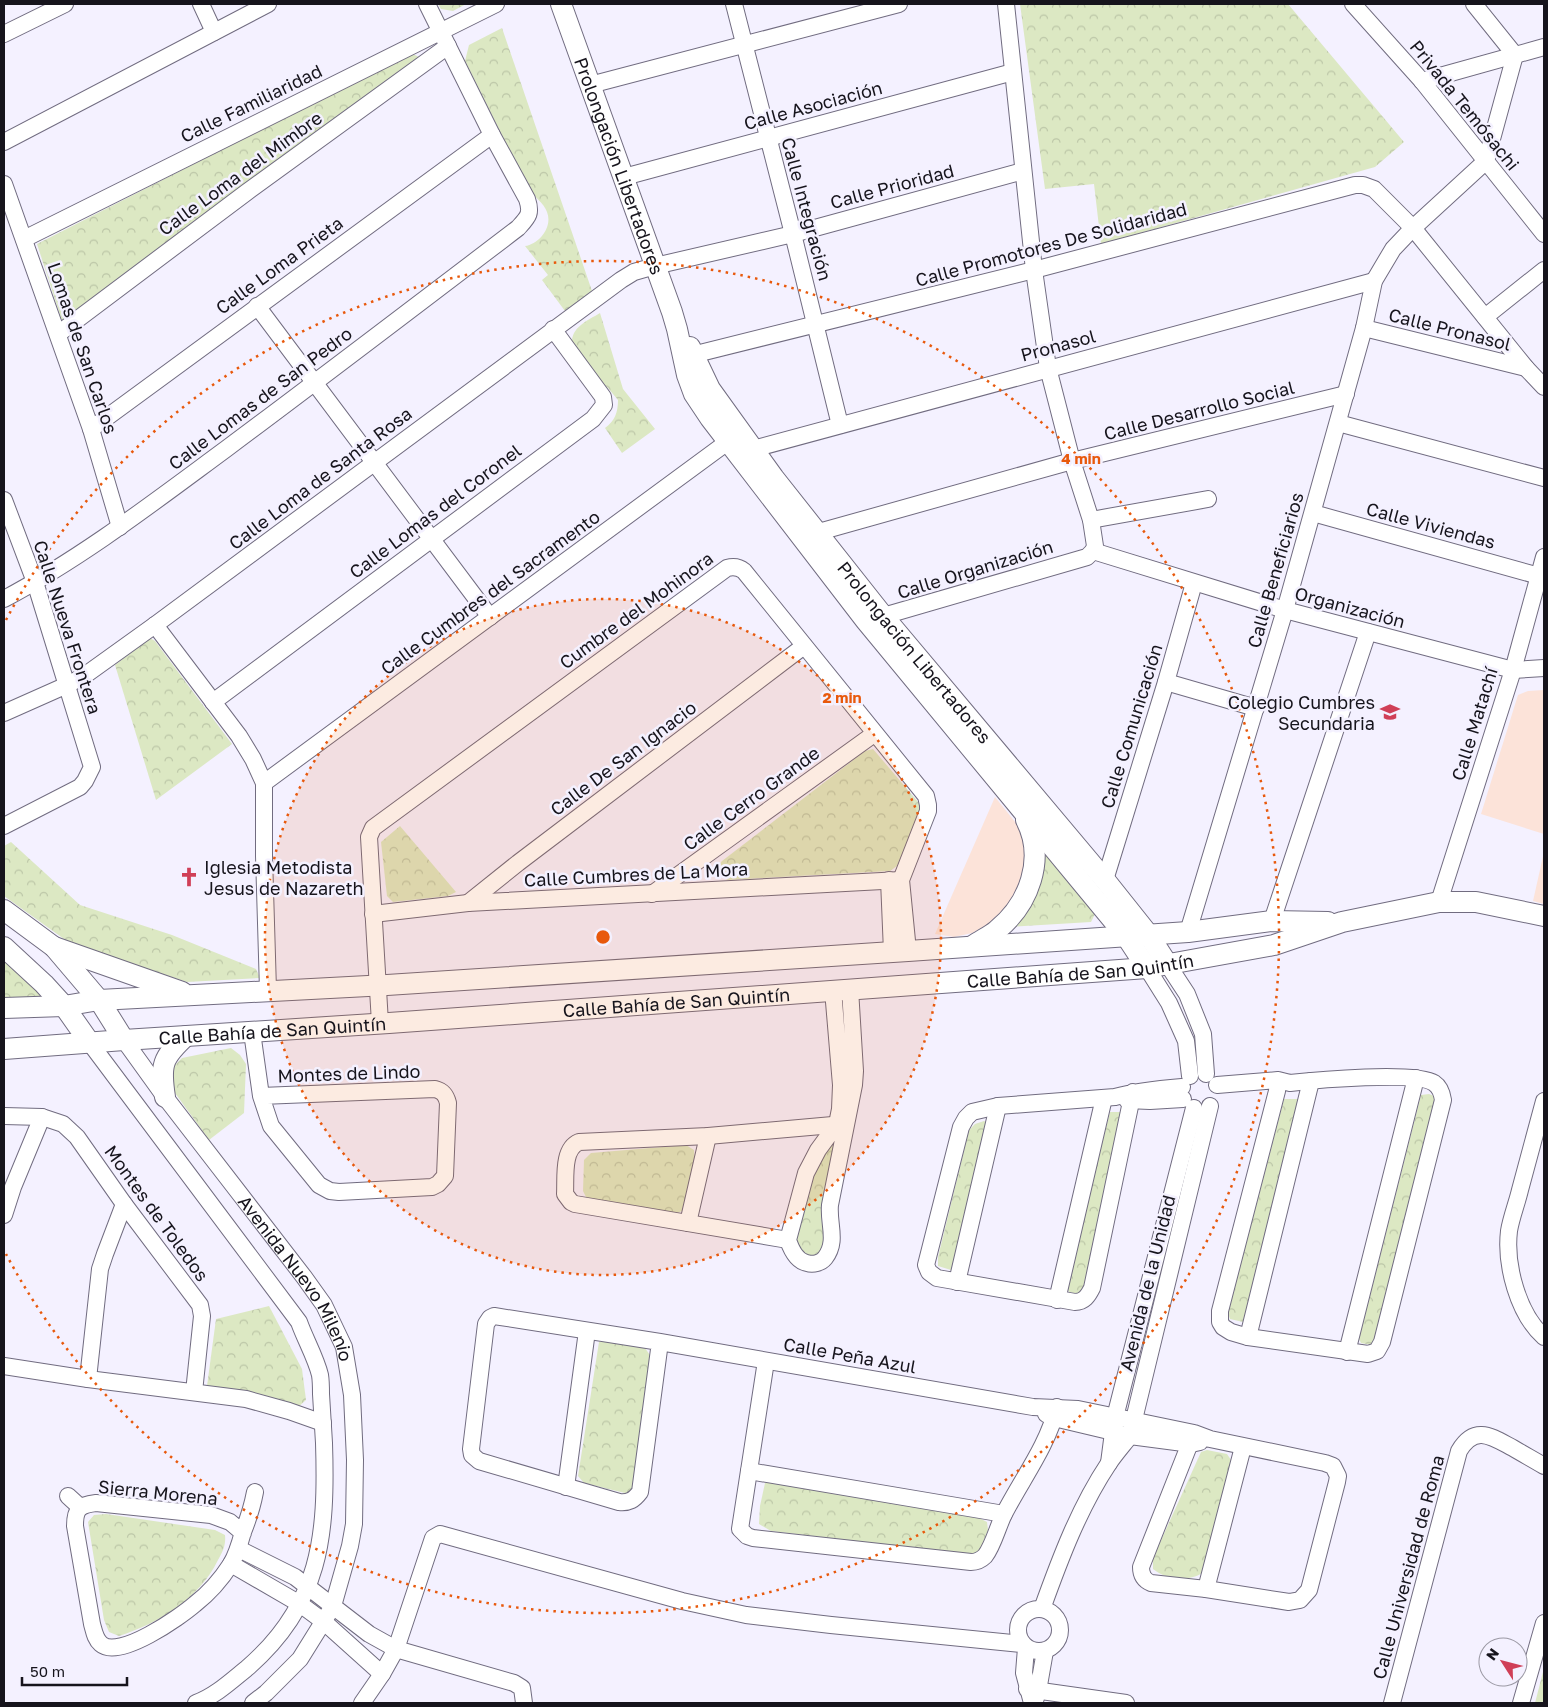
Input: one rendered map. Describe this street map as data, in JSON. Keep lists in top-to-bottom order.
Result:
{
  "streets": {
    "street": [
      "Calle Familiaridad",
      "Calle Asociación",
      "Privada Temósachi",
      "Prolongación Libertadores",
      "Calle Loma del Mimbre",
      "Calle Prioridad",
      "Calle Integración",
      "Calle Promotores De Solidaridad",
      "Calle Loma Prieta",
      "Calle Pronasol",
      "Pronasol",
      "Lomas de San Carlos",
      "Calle Lomas de San Pedro",
      "Calle Desarrollo Social",
      "Calle Loma de Santa Rosa",
      "Calle Lomas del Coronel",
      "Calle Viviendas",
      "Calle Organización",
      "Calle Beneficiarios",
      "Calle Cumbres del Sacramento",
      "Organización",
      "Cumbre del Mohinora",
      "Calle Nueva Frontera",
      "Calle Matachí",
      "Calle Comunicación",
      "Calle De San Ignacio",
      "Calle Cerro Grande",
      "Calle Cumbres de La Mora",
      "Calle Bahía de San Quintín",
      "Montes de Lindo",
      "Montes de Toledos",
      "Avenida Nuevo Milenio",
      "Avenida de la Unidad",
      "Calle Peña Azul",
      "Sierra Morena",
      "Calle Universidad de Roma"
    ]
  },
  "crossings": [
    ["Calle Familiaridad", "Calle Loma del Mimbre"],
    ["Calle Familiaridad", "Lomas de San Carlos"],
    ["Calle Asociación", "Prolongación Libertadores"],
    ["Calle Asociación", "Calle Integración"],
    ["Privada Temósachi", "Calle Beneficiarios"],
    ["Prolongación Libertadores", "Calle Prioridad"],
    ["Prolongación Libertadores", "Calle Promotores De Solidaridad"],
    ["Prolongación Libertadores", "Pronasol"],
    ["Prolongación Libertadores", "Calle Desarrollo Social"],
    ["Prolongación Libertadores", "Calle Loma de Santa Rosa"],
    ["Prolongación Libertadores", "Calle Organización"],
    ["Prolongación Libertadores", "Calle Cumbres del Sacramento"],
    ["Prolongación Libertadores", "Calle Comunicación"],
    ["Prolongación Libertadores", "Calle Bahía de San Quintín"],
    ["Prolongación Libertadores", "Avenida de la Unidad"],
    ["Calle Loma del Mimbre", "Lomas de San Carlos"],
    ["Calle Prioridad", "Calle Integración"],
    ["Calle Prioridad", "Calle Loma de Santa Rosa"],
    ["Calle Integración", "Calle Promotores De Solidaridad"],
    ["Calle Integración", "Pronasol"],
    ["Calle Promotores De Solidaridad", "Calle Pronasol"],
    ["Calle Promotores De Solidaridad", "Calle Beneficiarios"],
    ["Calle Loma Prieta", "Lomas de San Carlos"],
    ["Calle Loma Prieta", "Calle Lomas de San Pedro"],
    ["Calle Pronasol", "Calle Beneficiarios"],
    ["Pronasol", "Calle Beneficiarios"],
    ["Lomas de San Carlos", "Calle Lomas de San Pedro"],
    ["Calle Lomas de San Pedro", "Calle Nueva Frontera"],
    ["Calle Desarrollo Social", "Calle Beneficiarios"],
    ["Calle Loma de Santa Rosa", "Calle Lomas del Coronel"],
    ["Calle Loma de Santa Rosa", "Calle Nueva Frontera"],
    ["Calle Viviendas", "Calle Beneficiarios"],
    ["Calle Viviendas", "Calle Matachí"],
    ["Calle Organización", "Organización"],
    ["Calle Beneficiarios", "Organización"],
    ["Calle Beneficiarios", "Calle Bahía de San Quintín"],
    ["Organización", "Calle Matachí"],
    ["Organización", "Calle Comunicación"],
    ["Cumbre del Mohinora", "Calle De San Ignacio"],
    ["Cumbre del Mohinora", "Calle Cerro Grande"],
    ["Cumbre del Mohinora", "Calle Cumbres de La Mora"],
    ["Cumbre del Mohinora", "Calle Bahía de San Quintín"],
    ["Calle Matachí", "Calle Bahía de San Quintín"],
    ["Calle De San Ignacio", "Calle Cumbres de La Mora"],
    ["Calle Cerro Grande", "Calle Cumbres de La Mora"],
    ["Calle Bahía de San Quintín", "Montes de Lindo"],
    ["Calle Bahía de San Quintín", "Avenida Nuevo Milenio"],
    ["Calle Bahía de San Quintín", "Avenida de la Unidad"],
    ["Avenida de la Unidad", "Calle Peña Azul"]
  ],
  "places": {
    "school or university": ["Colegio Cumbres Secundaria"],
    "church": ["Iglesia Metodista Jesus de Nazareth"]
  },
  "scale_bar": "50 m",
  "north": "top left",
  "rings": ["4 min", "2 min"]
}
